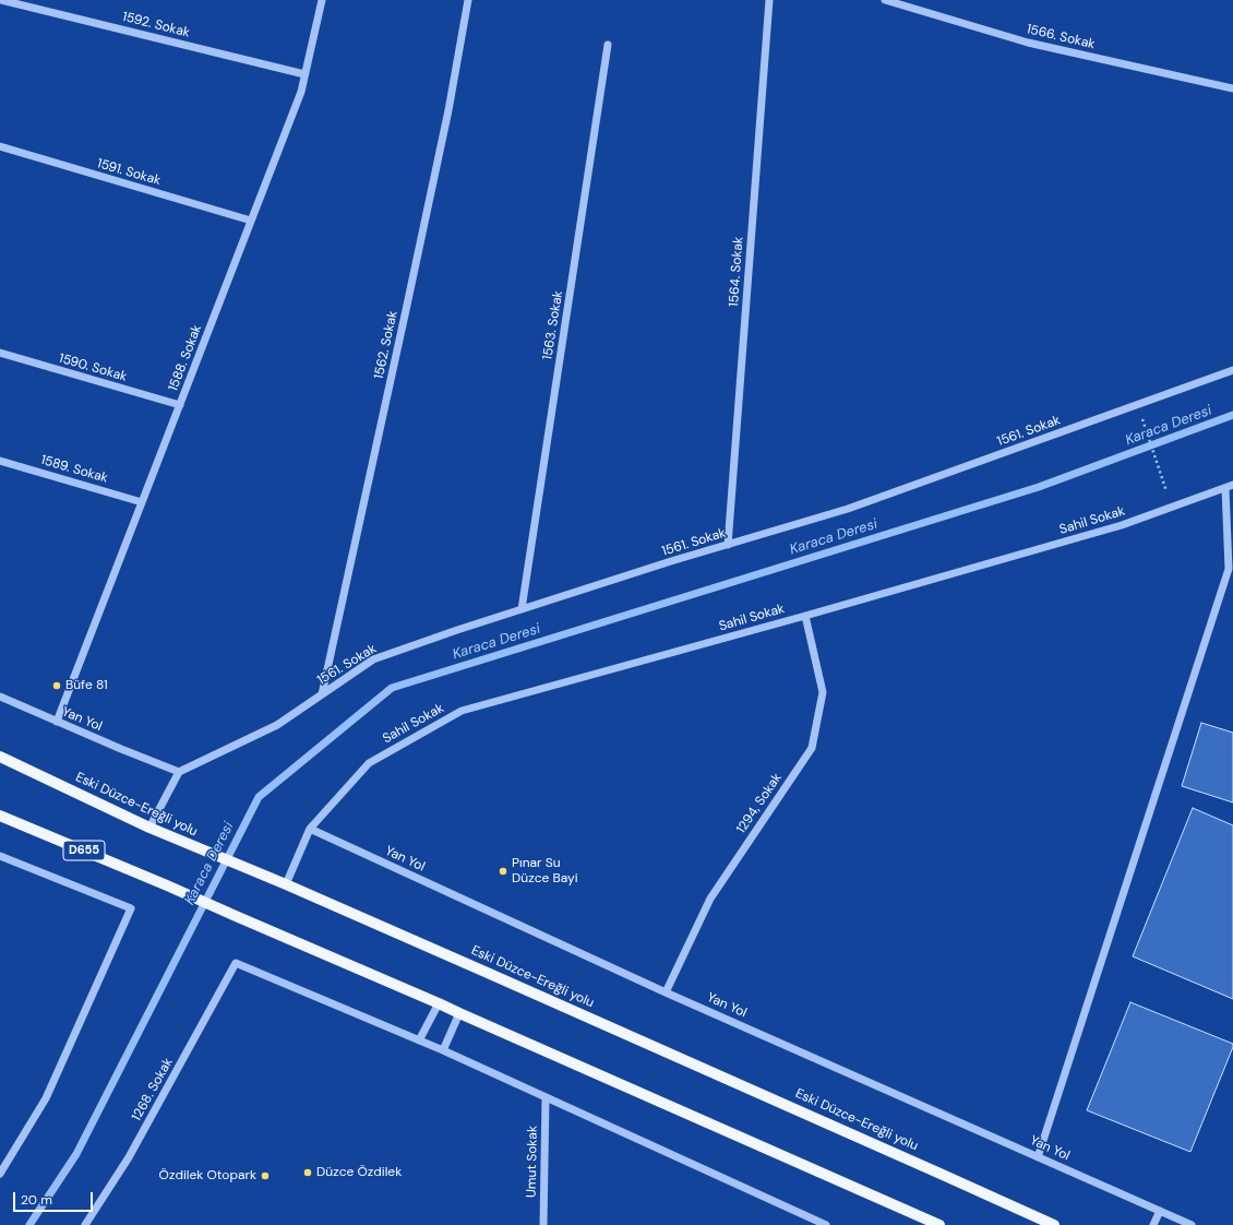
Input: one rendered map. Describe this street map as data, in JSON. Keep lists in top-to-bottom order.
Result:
{
  "streets": {
    "main road": ["Eski Düzce-Ereğli yolu", "D655"],
    "street": [
      "1592. Sokak",
      "1566. Sokak",
      "1591. Sokak",
      "1564. Sokak",
      "1563. Sokak",
      "1562. Sokak",
      "1588. Sokak",
      "1590. Sokak",
      "1561. Sokak",
      "1589. Sokak",
      "Sahil Sokak",
      "Yan Yol",
      "1294, Sokak",
      "1268. Sokak",
      "Umut Sokak"
    ]
  },
  "crossings": [
    ["1592. Sokak", "1588. Sokak"],
    ["1591. Sokak", "1588. Sokak"],
    ["1564. Sokak", "1561. Sokak"],
    ["1563. Sokak", "1561. Sokak"],
    ["1562. Sokak", "1561. Sokak"],
    ["1588. Sokak", "1590. Sokak"],
    ["1588. Sokak", "1589. Sokak"],
    ["1588. Sokak", "Yan Yol"],
    ["1561. Sokak", "Yan Yol"],
    ["Sahil Sokak", "Yan Yol"],
    ["Sahil Sokak", "1294, Sokak"],
    ["Yan Yol", "1294, Sokak"]
  ],
  "water": ["Karaca Deresi"],
  "places": [
    "Büfe 81",
    "Pınar Su Düzce Bayi",
    "Düzce Özdilek",
    "Özdilek Otopark"
  ],
  "scale_bar": "20 m"
}
